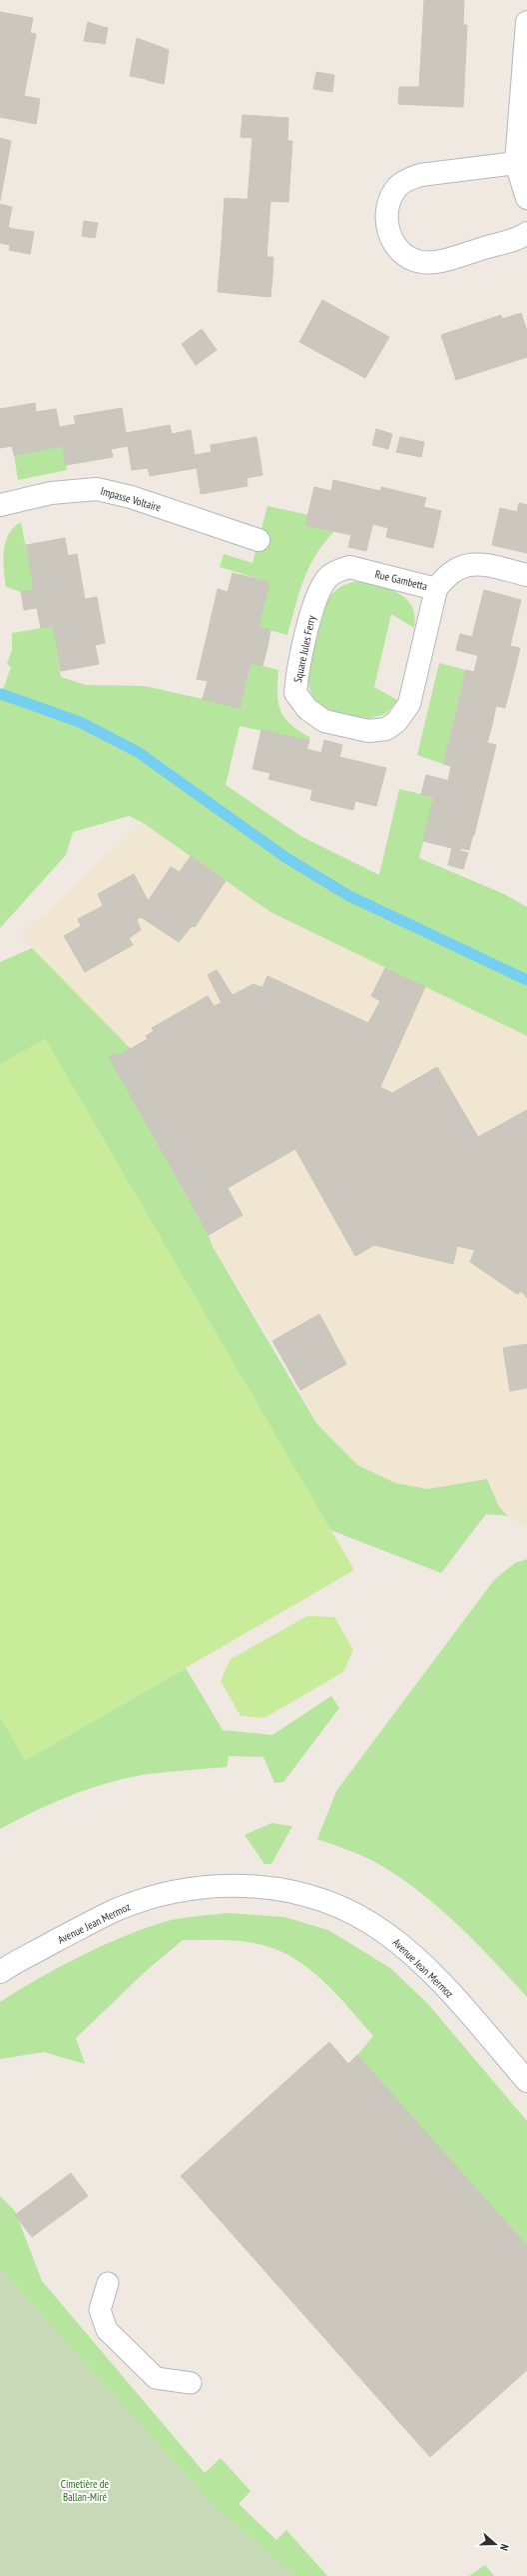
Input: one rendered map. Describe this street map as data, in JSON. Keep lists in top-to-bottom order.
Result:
{
  "streets": {
    "street": [
      "Impasse Voltaire",
      "Rue Gambetta",
      "Square Jules Ferry",
      "Avenue Jean Mermoz"
    ]
  },
  "crossings": [
    ["Rue Gambetta", "Square Jules Ferry"]
  ],
  "parks": ["Cimetière de Ballan-Miré"],
  "north": "right"
}
